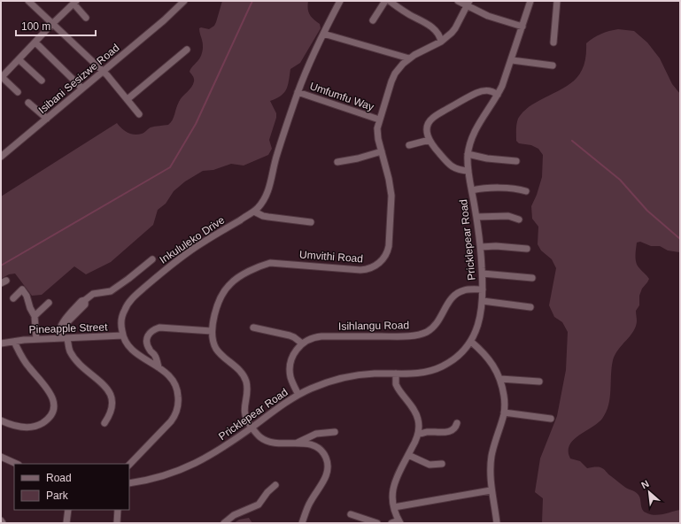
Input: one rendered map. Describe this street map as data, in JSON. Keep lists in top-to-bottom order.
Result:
{
  "streets": {
    "street": [
      "Isibani Sesizwe Road",
      "Umfumfu Way",
      "Inkululeko Drive",
      "Pricklepear Road",
      "Umvithi Road",
      "Isihlangu Road",
      "Pineapple Street"
    ]
  },
  "crossings": [
    ["Umfumfu Way", "Inkululeko Drive"],
    ["Umfumfu Way", "Umvithi Road"],
    ["Inkululeko Drive", "Pineapple Street"],
    ["Pricklepear Road", "Umvithi Road"],
    ["Pricklepear Road", "Isihlangu Road"]
  ],
  "legend": ["Road", "Park"],
  "scale_bar": "100 m",
  "north": "top left"
}
